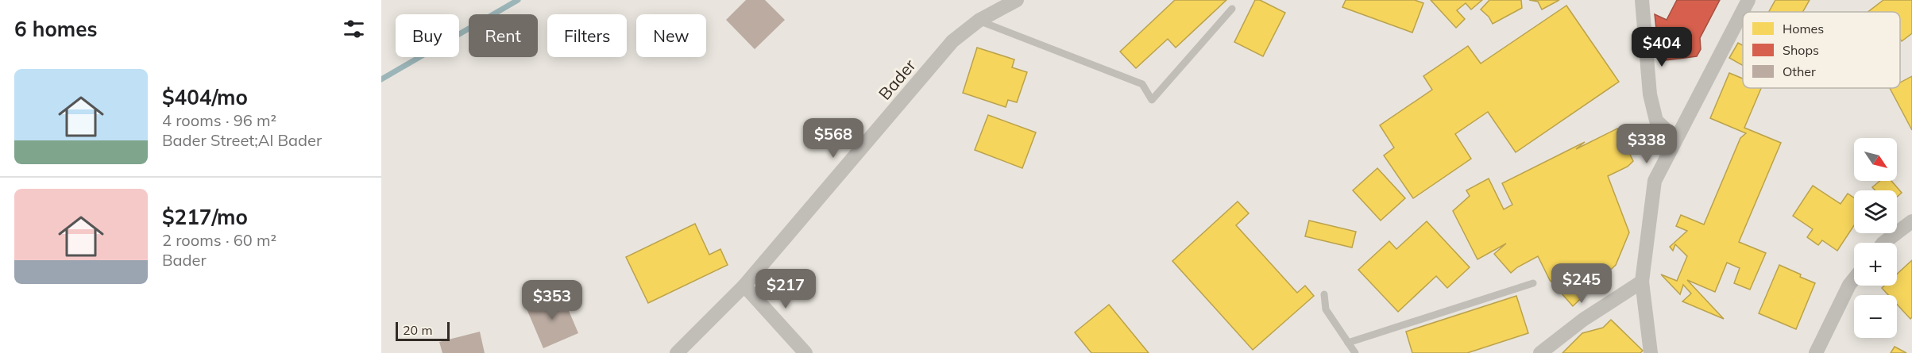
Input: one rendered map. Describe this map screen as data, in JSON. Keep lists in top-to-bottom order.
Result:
{
  "streets": {
    "street": ["Bader"]
  },
  "legend": ["Homes", "Shops", "Other"],
  "scale_bar": "20 m",
  "north": "bottom right",
  "page": {
    "heading": "6 homes",
    "chip": [
      "Buy",
      "Rent",
      "Filters",
      "New"
    ],
    "price": [
      "$404",
      "$568",
      "$338",
      "$245",
      "$217",
      "$353"
    ],
    "list": [
      {
        "name": "$404/mo",
        "note": "4 rooms · 96 m² · Bader Street;Al Bader"
      },
      {
        "name": "$217/mo",
        "note": "2 rooms · 60 m² · Bader"
      }
    ],
    "map_buttons": ["+", "−"],
    "scale": "20 m"
  }
}
